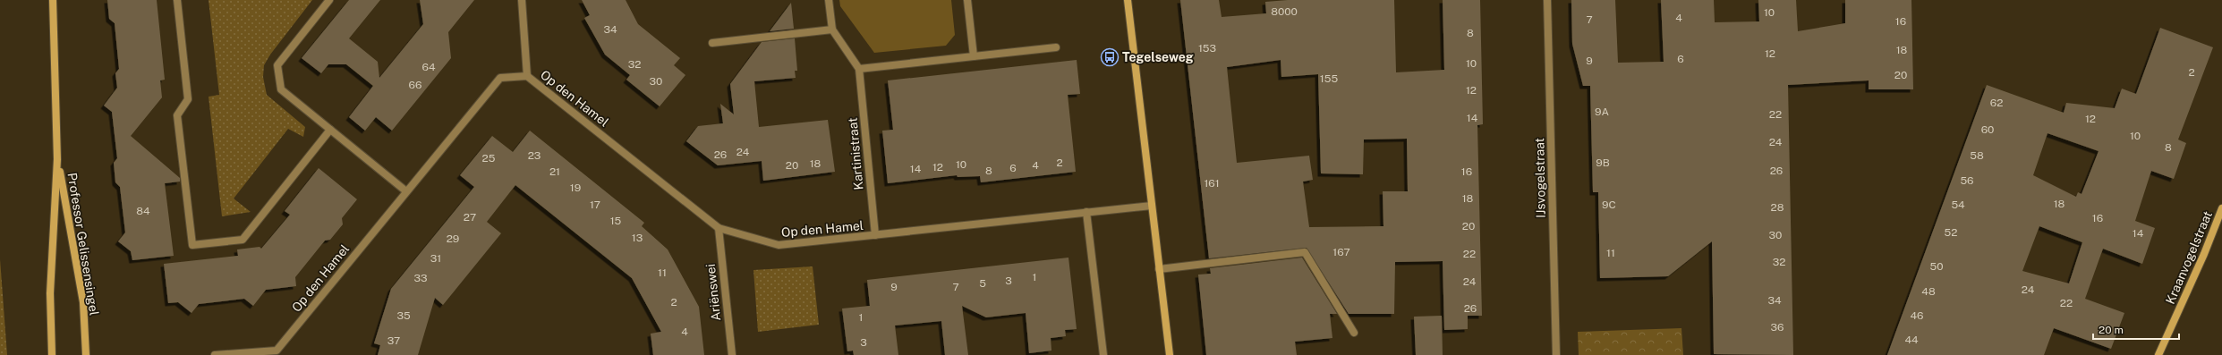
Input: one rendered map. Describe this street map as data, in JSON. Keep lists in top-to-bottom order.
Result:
{
  "streets": {
    "main road": ["Professor Gelissensingel", "Kraanvogelstraat"],
    "street": [
      "Op den Hamel",
      "Kartinistraat",
      "IJsvogelstraat",
      "Ariënswei"
    ]
  },
  "crossings": [
    ["Op den Hamel", "Kartinistraat"],
    ["Op den Hamel", "Ariënswei"]
  ],
  "places": {
    "bus stop": ["Tegelseweg"]
  },
  "house_numbers": [
    "8000",
    "10",
    "4",
    "7",
    "16",
    "34",
    "8",
    "153",
    "18",
    "12",
    "6",
    "9",
    "10",
    "32",
    "64",
    "2",
    "20",
    "155",
    "30",
    "66",
    "12",
    "62",
    "9A",
    "22",
    "14",
    "12",
    "60",
    "10",
    "24",
    "8",
    "24",
    "26",
    "23",
    "58",
    "25",
    "2",
    "9B",
    "18",
    "10",
    "20",
    "4",
    "12",
    "6",
    "14",
    "8",
    "26",
    "21",
    "16",
    "56",
    "161",
    "19",
    "18",
    "18",
    "17",
    "9C",
    "54",
    "28",
    "84",
    "27",
    "16",
    "15",
    "20",
    "52",
    "14",
    "30",
    "13",
    "29",
    "167",
    "11",
    "22",
    "31",
    "32",
    "50",
    "11",
    "1",
    "33",
    "3",
    "24",
    "5",
    "9",
    "7",
    "24",
    "48",
    "34",
    "2",
    "22",
    "26",
    "35",
    "46",
    "1",
    "36",
    "4",
    "44",
    "37",
    "3"
  ],
  "scale_bar": "20 m"
}
